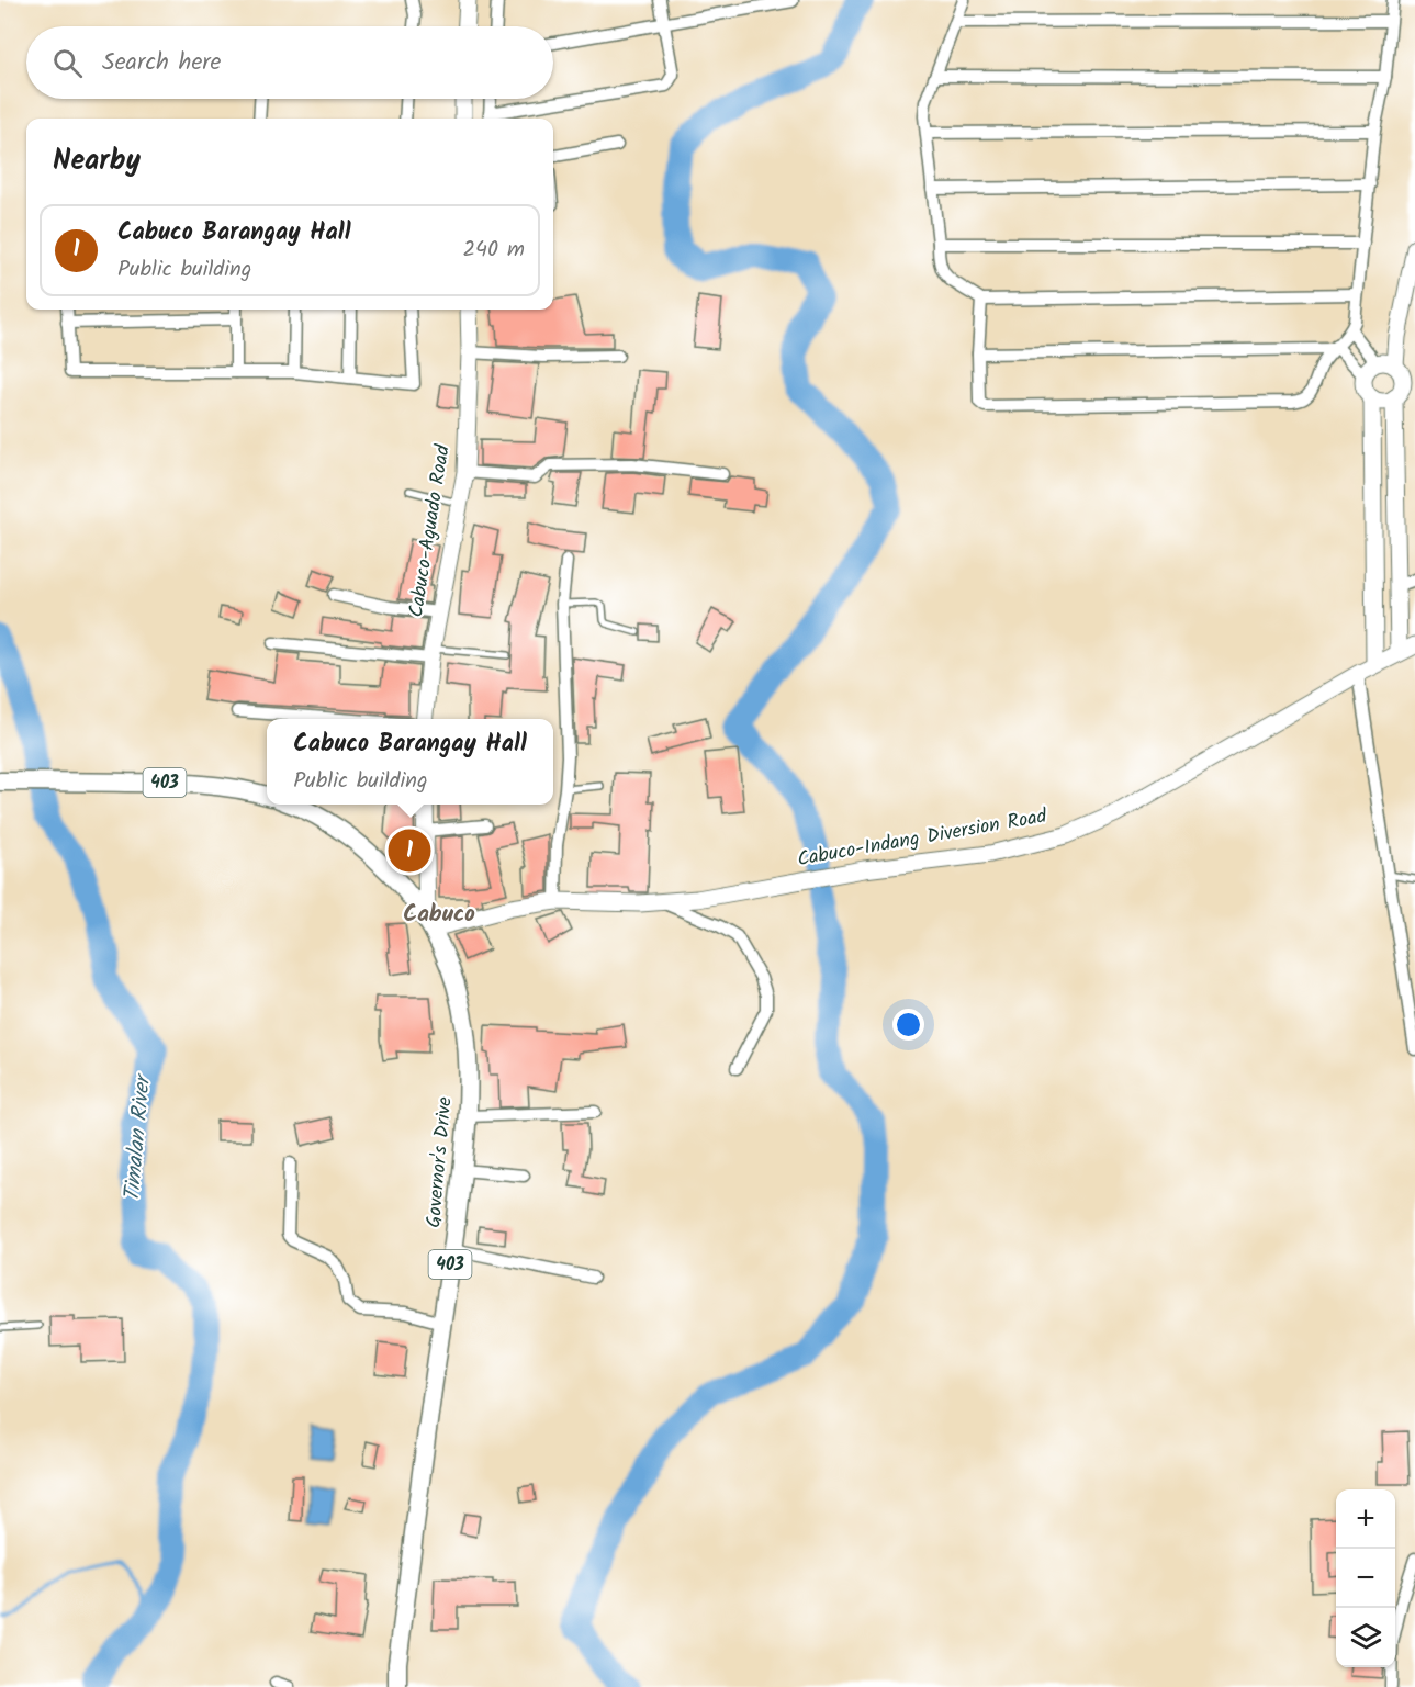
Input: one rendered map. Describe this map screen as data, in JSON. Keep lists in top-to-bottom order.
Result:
{
  "streets": {
    "main road": ["403", "Governor's Drive"],
    "street": ["Cabuco-Aguado Road", "Cabuco-Indang Diversion Road"]
  },
  "crossings": [
    ["Cabuco-Indang Diversion Road", "Governor's Drive"]
  ],
  "districts": ["Cabuco"],
  "water": ["Timalan River"],
  "page": {
    "search": "Search here",
    "heading": "Nearby",
    "list": [
      {
        "mark": "1",
        "name": "Cabuco Barangay Hall",
        "note": "Public building",
        "value": "240 m"
      }
    ],
    "popup": ["Cabuco Barangay Hall", "Public building"],
    "pins": "1",
    "map_buttons": ["+", "−"]
  }
}
